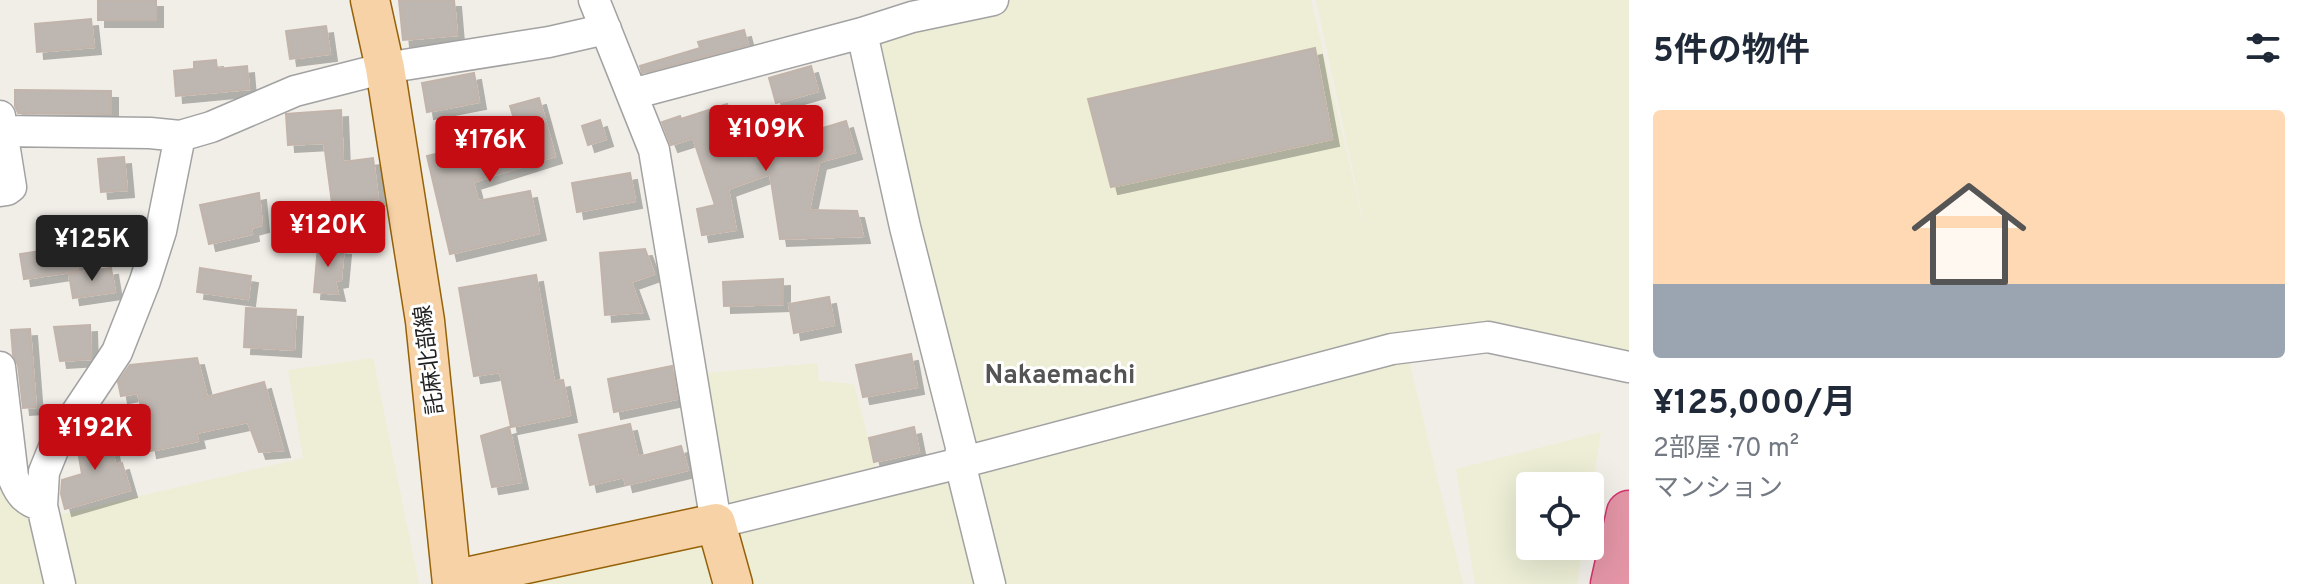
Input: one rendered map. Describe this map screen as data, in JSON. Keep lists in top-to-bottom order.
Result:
{
  "streets": {
    "main road": ["託麻北部線"]
  },
  "districts": ["Nakaemachi"],
  "page": {
    "heading": "5件の物件",
    "list": [
      {
        "name": "¥125,000/月",
        "note": "2部屋 · 70 m² · マンション"
      }
    ],
    "price": [
      "¥109K",
      "¥176K",
      "¥120K",
      "¥125K",
      "¥192K"
    ]
  }
}
